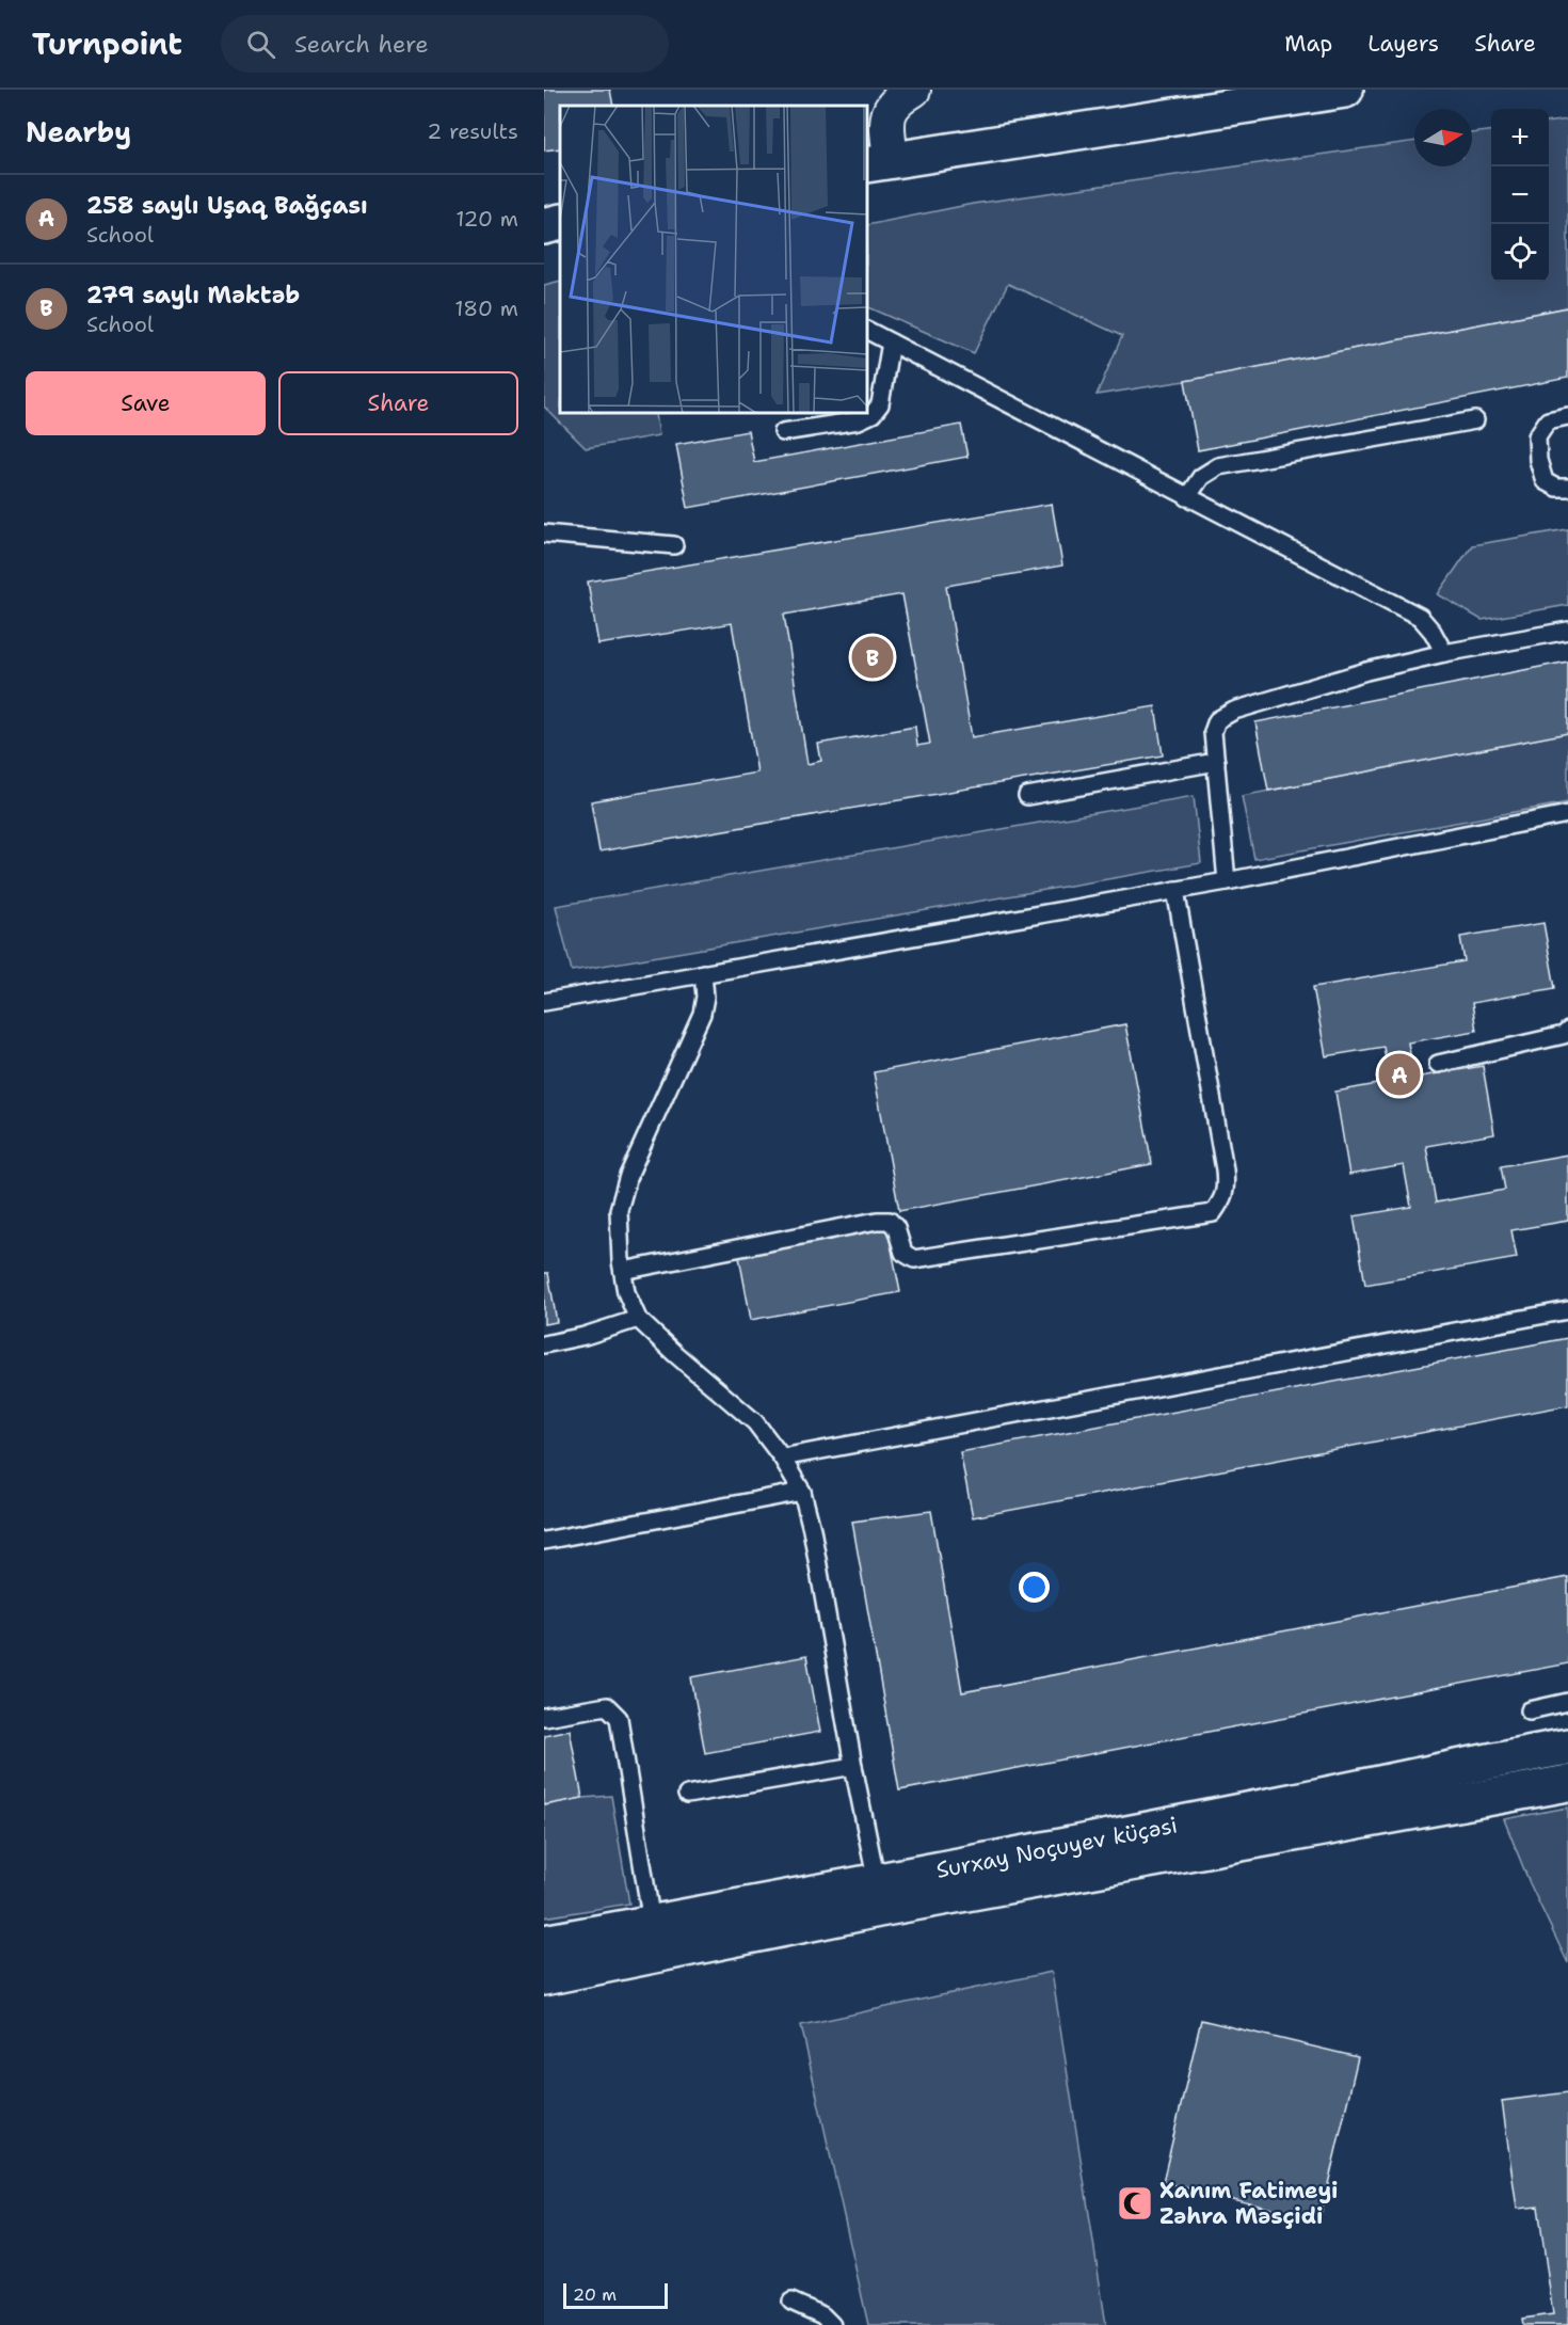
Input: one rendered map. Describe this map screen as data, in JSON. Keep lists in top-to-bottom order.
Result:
{
  "streets": {
    "street": ["Surxay Noçuyev küçəsi"]
  },
  "places": {
    "mosque": ["Xanım Fatimeyi Zəhra Məsçidi"]
  },
  "scale_bar": "20 m",
  "north": "right",
  "page": {
    "header": "Turnpoint",
    "search": "Search here",
    "nav": ["Map", "Layers", "Share"],
    "heading": ["Nearby", "2 results"],
    "map_buttons": ["+", "−"],
    "list": [
      {
        "mark": "A",
        "name": "258 saylı Uşaq Bağçası",
        "note": "School",
        "value": "120 m"
      },
      {
        "mark": "B",
        "name": "279 saylı Məktəb",
        "note": "School",
        "value": "180 m"
      }
    ],
    "buttons": ["Save", "Share"],
    "pins": ["B", "A"],
    "scale": "20 m"
  }
}
